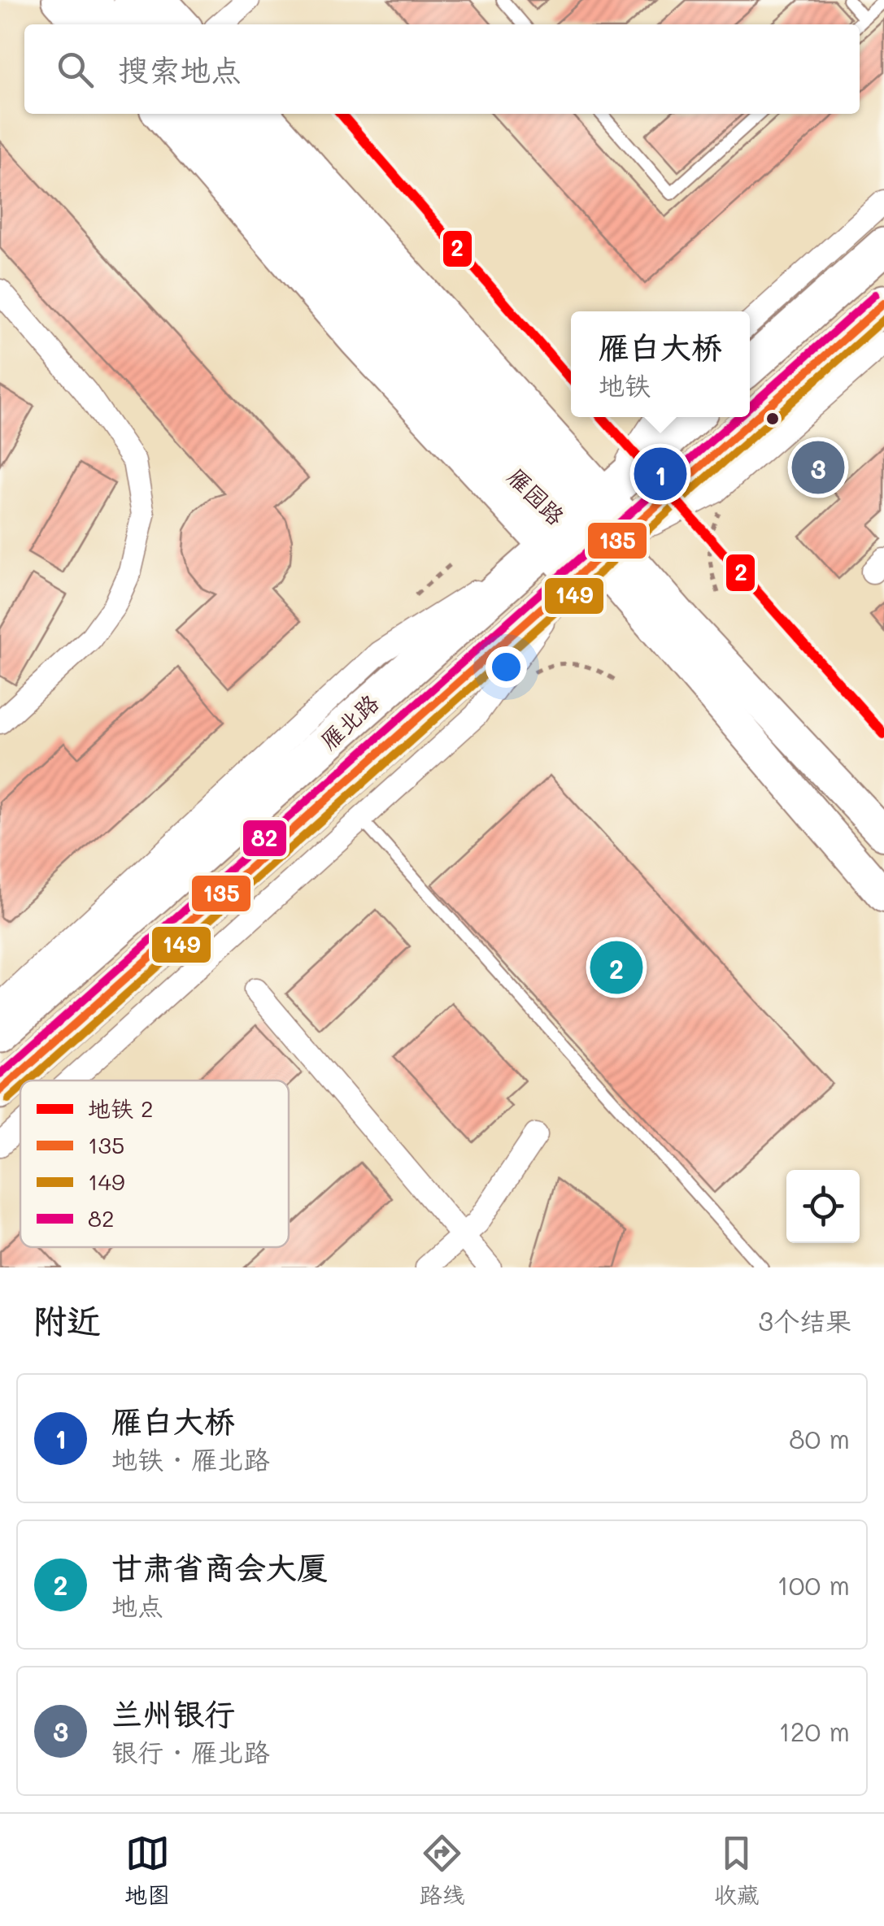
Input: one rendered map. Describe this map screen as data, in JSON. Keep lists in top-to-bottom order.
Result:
{
  "streets": {
    "main road": ["雁园路", "雁北路"]
  },
  "crossings": [
    ["雁园路", "雁北路"]
  ],
  "lines": [
    "metro line 2",
    "transit line 82",
    "transit line 135",
    "transit line 149"
  ],
  "legend": [
    "地铁 2",
    "135",
    "149",
    "82"
  ],
  "page": {
    "search": "搜索地点",
    "popup": ["雁白大桥", "地铁"],
    "pins": ["3", "1", "2"],
    "heading": ["附近", "3个结果"],
    "list": [
      {
        "mark": "1",
        "name": "雁白大桥",
        "note": "地铁 · 雁北路",
        "value": "80 m"
      },
      {
        "mark": "2",
        "name": "甘肃省商会大厦",
        "note": "地点",
        "value": "100 m"
      },
      {
        "mark": "3",
        "name": "兰州银行",
        "note": "银行 · 雁北路",
        "value": "120 m"
      }
    ],
    "nav": ["地图", "路线", "收藏"]
  }
}
